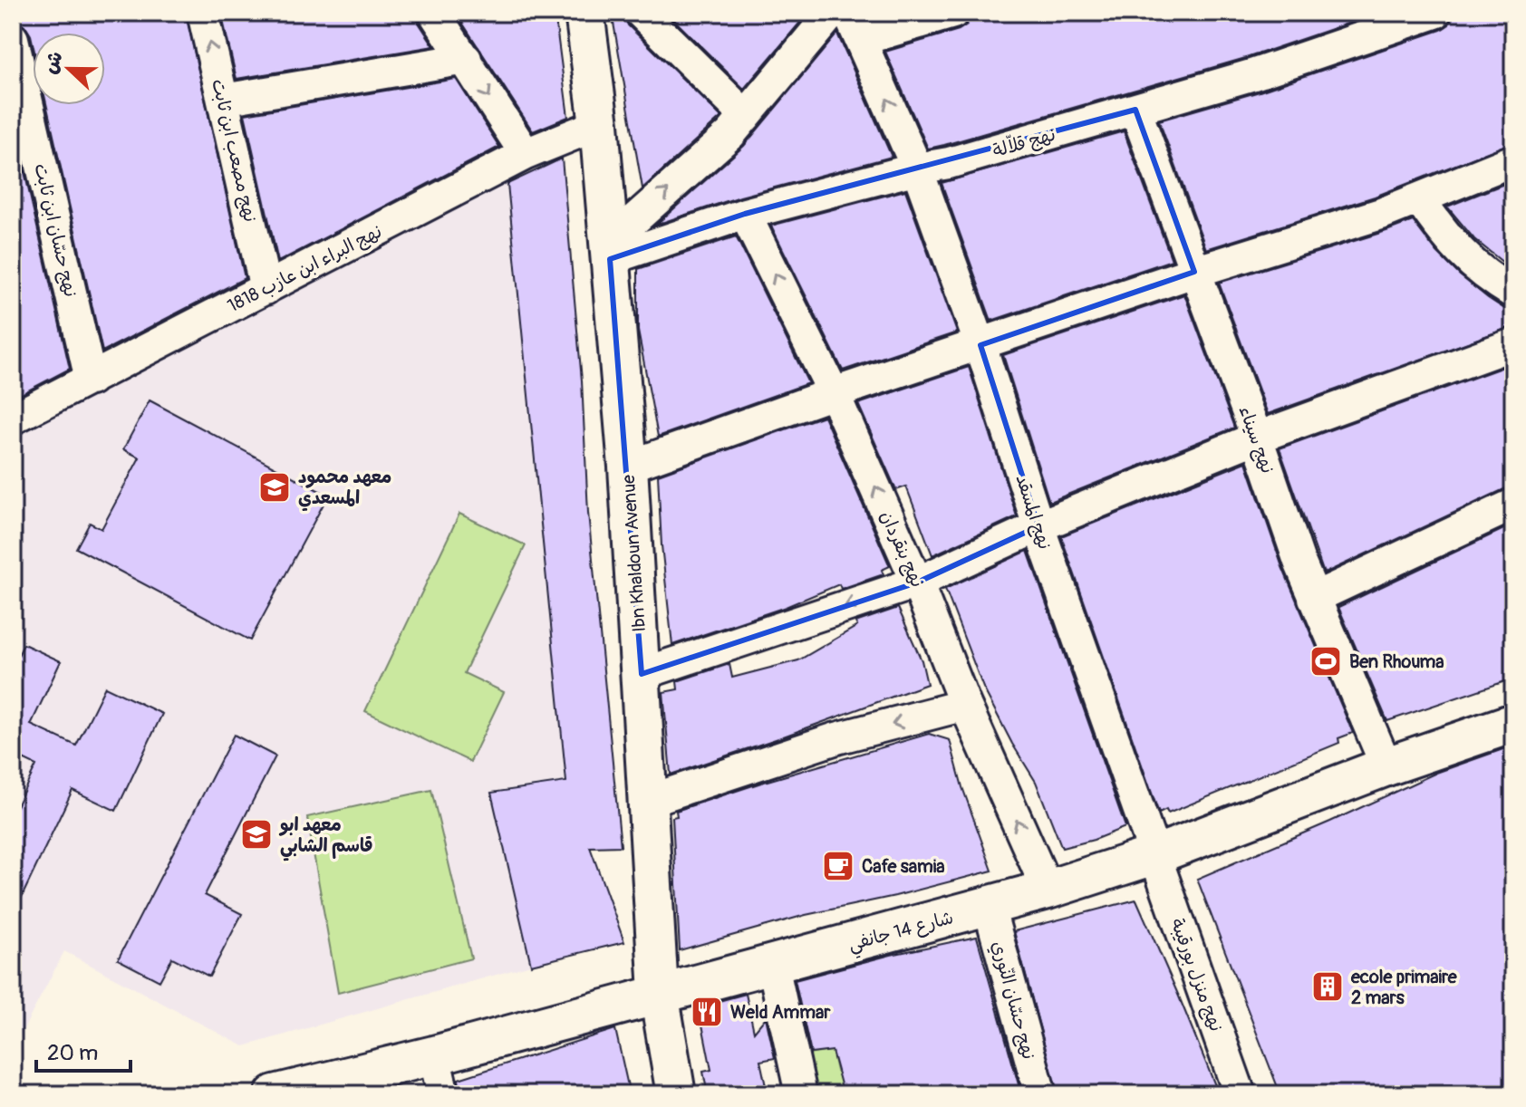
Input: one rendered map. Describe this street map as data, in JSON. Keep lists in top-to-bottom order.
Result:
{
  "streets": {
    "street": [
      "نهج قلاّلة",
      "نهج مصعب ابن ثابت",
      "نهج حسّان ابن ثابت",
      "نهج البراء ابن عازب 1818",
      "نهج سيناء",
      "نهج المسقد",
      "نهج بنقردان",
      "Ibn Khaldoun Avenue",
      "شارع 14 جانفي",
      "نهج منزل بورقيبة",
      "نهج حسّان النّوري"
    ]
  },
  "crossings": [
    ["نهج قلاّلة", "نهج سيناء"],
    ["نهج قلاّلة", "نهج المسقد"],
    ["نهج قلاّلة", "نهج بنقردان"],
    ["نهج قلاّلة", "Ibn Khaldoun Avenue"],
    ["نهج مصعب ابن ثابت", "نهج البراء ابن عازب 1818"],
    ["نهج حسّان ابن ثابت", "نهج البراء ابن عازب 1818"],
    ["نهج البراء ابن عازب 1818", "Ibn Khaldoun Avenue"],
    ["نهج سيناء", "شارع 14 جانفي"],
    ["نهج المسقد", "شارع 14 جانفي"],
    ["نهج المسقد", "نهج منزل بورقيبة"],
    ["نهج بنقردان", "شارع 14 جانفي"],
    ["Ibn Khaldoun Avenue", "شارع 14 جانفي"],
    ["شارع 14 جانفي", "نهج منزل بورقيبة"],
    ["شارع 14 جانفي", "نهج حسّان النّوري"]
  ],
  "one_way": ["نهج بنقردان"],
  "places": {
    "school or university": ["معهد محمود المسعدي", "معهد ابو قاسم الشابي"],
    "sports": ["Ben Rhouma"],
    "cafe": ["Cafe samia"],
    "building": ["ecole primaire 2 mars"],
    "restaurant": ["Weld Ammar"]
  },
  "scale_bar": "20 m",
  "north": "left"
}
